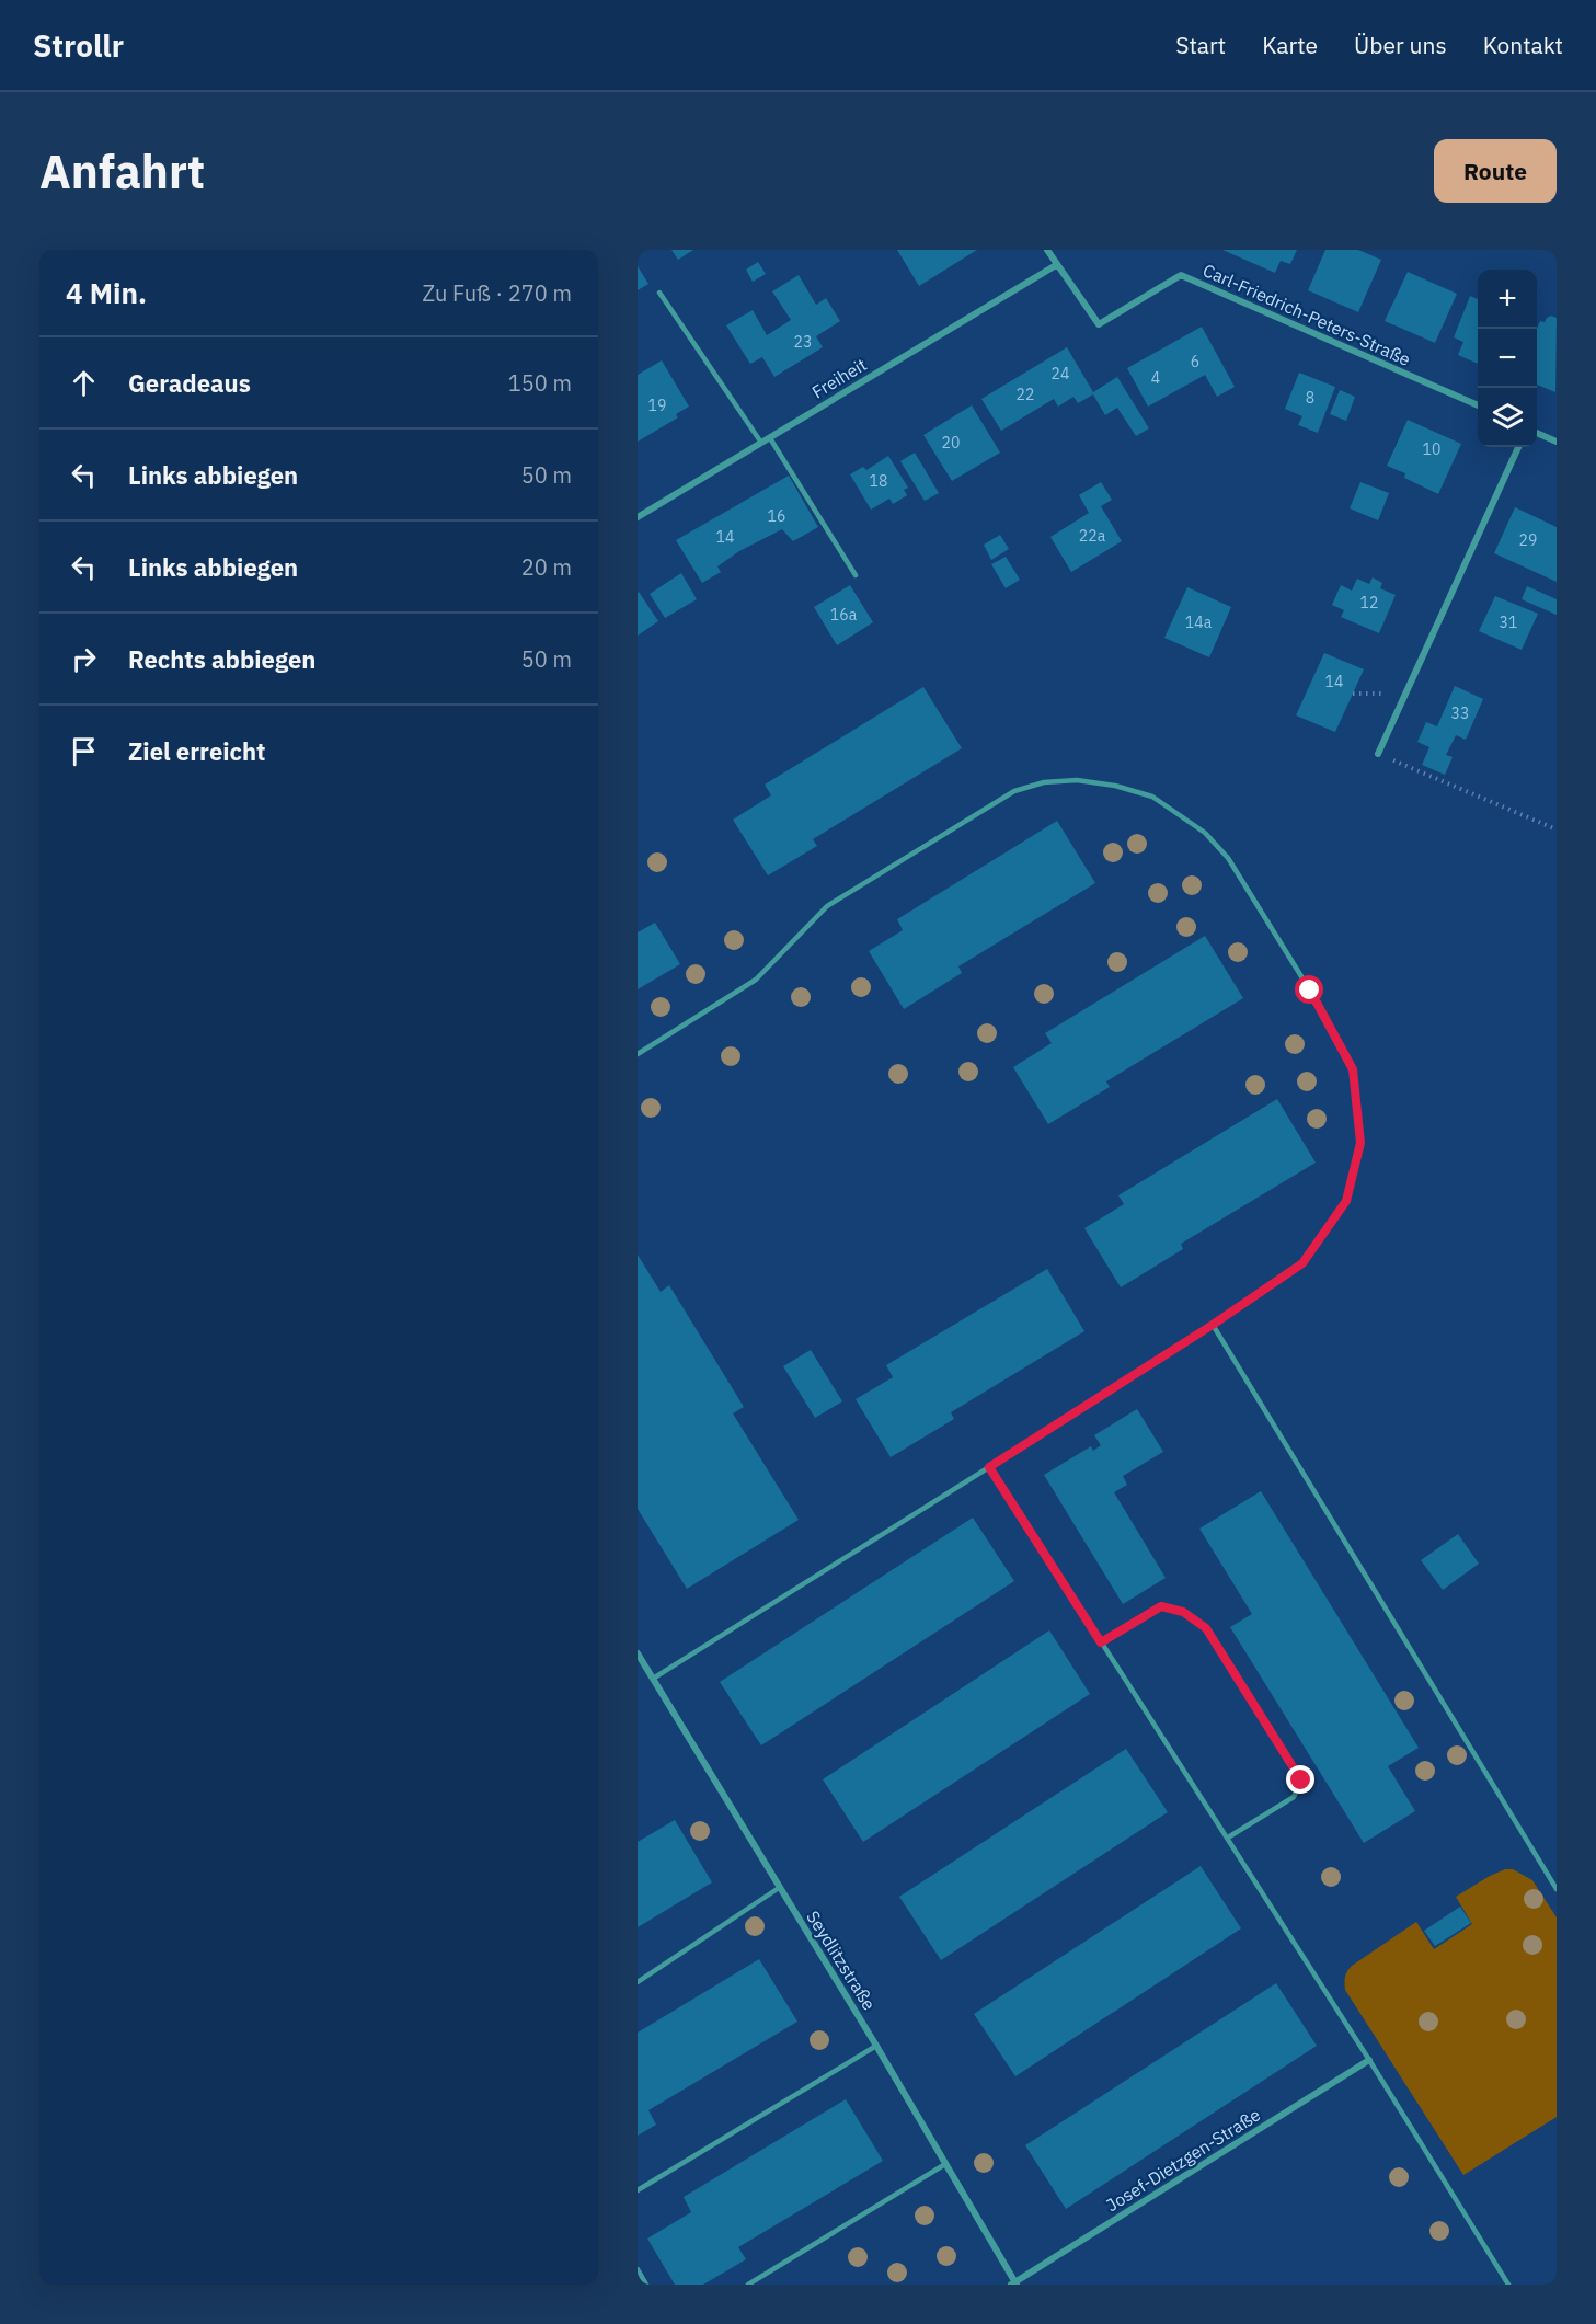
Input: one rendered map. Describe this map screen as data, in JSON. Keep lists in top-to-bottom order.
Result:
{
  "streets": {
    "street": [
      "Carl-Friedrich-Peters-Straße",
      "Freiheit",
      "Seydlitzstraße",
      "Josef-Dietzgen-Straße"
    ]
  },
  "crossings": [
    ["Carl-Friedrich-Peters-Straße", "Freiheit"],
    ["Seydlitzstraße", "Josef-Dietzgen-Straße"]
  ],
  "house_numbers": [
    "23",
    "6",
    "24",
    "4",
    "22",
    "8",
    "19",
    "20",
    "10",
    "18",
    "16",
    "22a",
    "14",
    "29",
    "12",
    "16a",
    "14a",
    "31",
    "14",
    "33"
  ],
  "page": {
    "header": "Strollr",
    "nav": [
      "Start",
      "Karte",
      "Über uns",
      "Kontakt"
    ],
    "buttons": "Route",
    "title": "Anfahrt",
    "heading": ["4 Min.", "Zu Fuß · 270 m"],
    "map_buttons": ["+", "−"],
    "list": [
      ["Geradeaus", "150 m"],
      ["Links abbiegen", "50 m"],
      ["Links abbiegen", "20 m"],
      ["Rechts abbiegen", "50 m"],
      "Ziel erreicht"
    ]
  }
}
